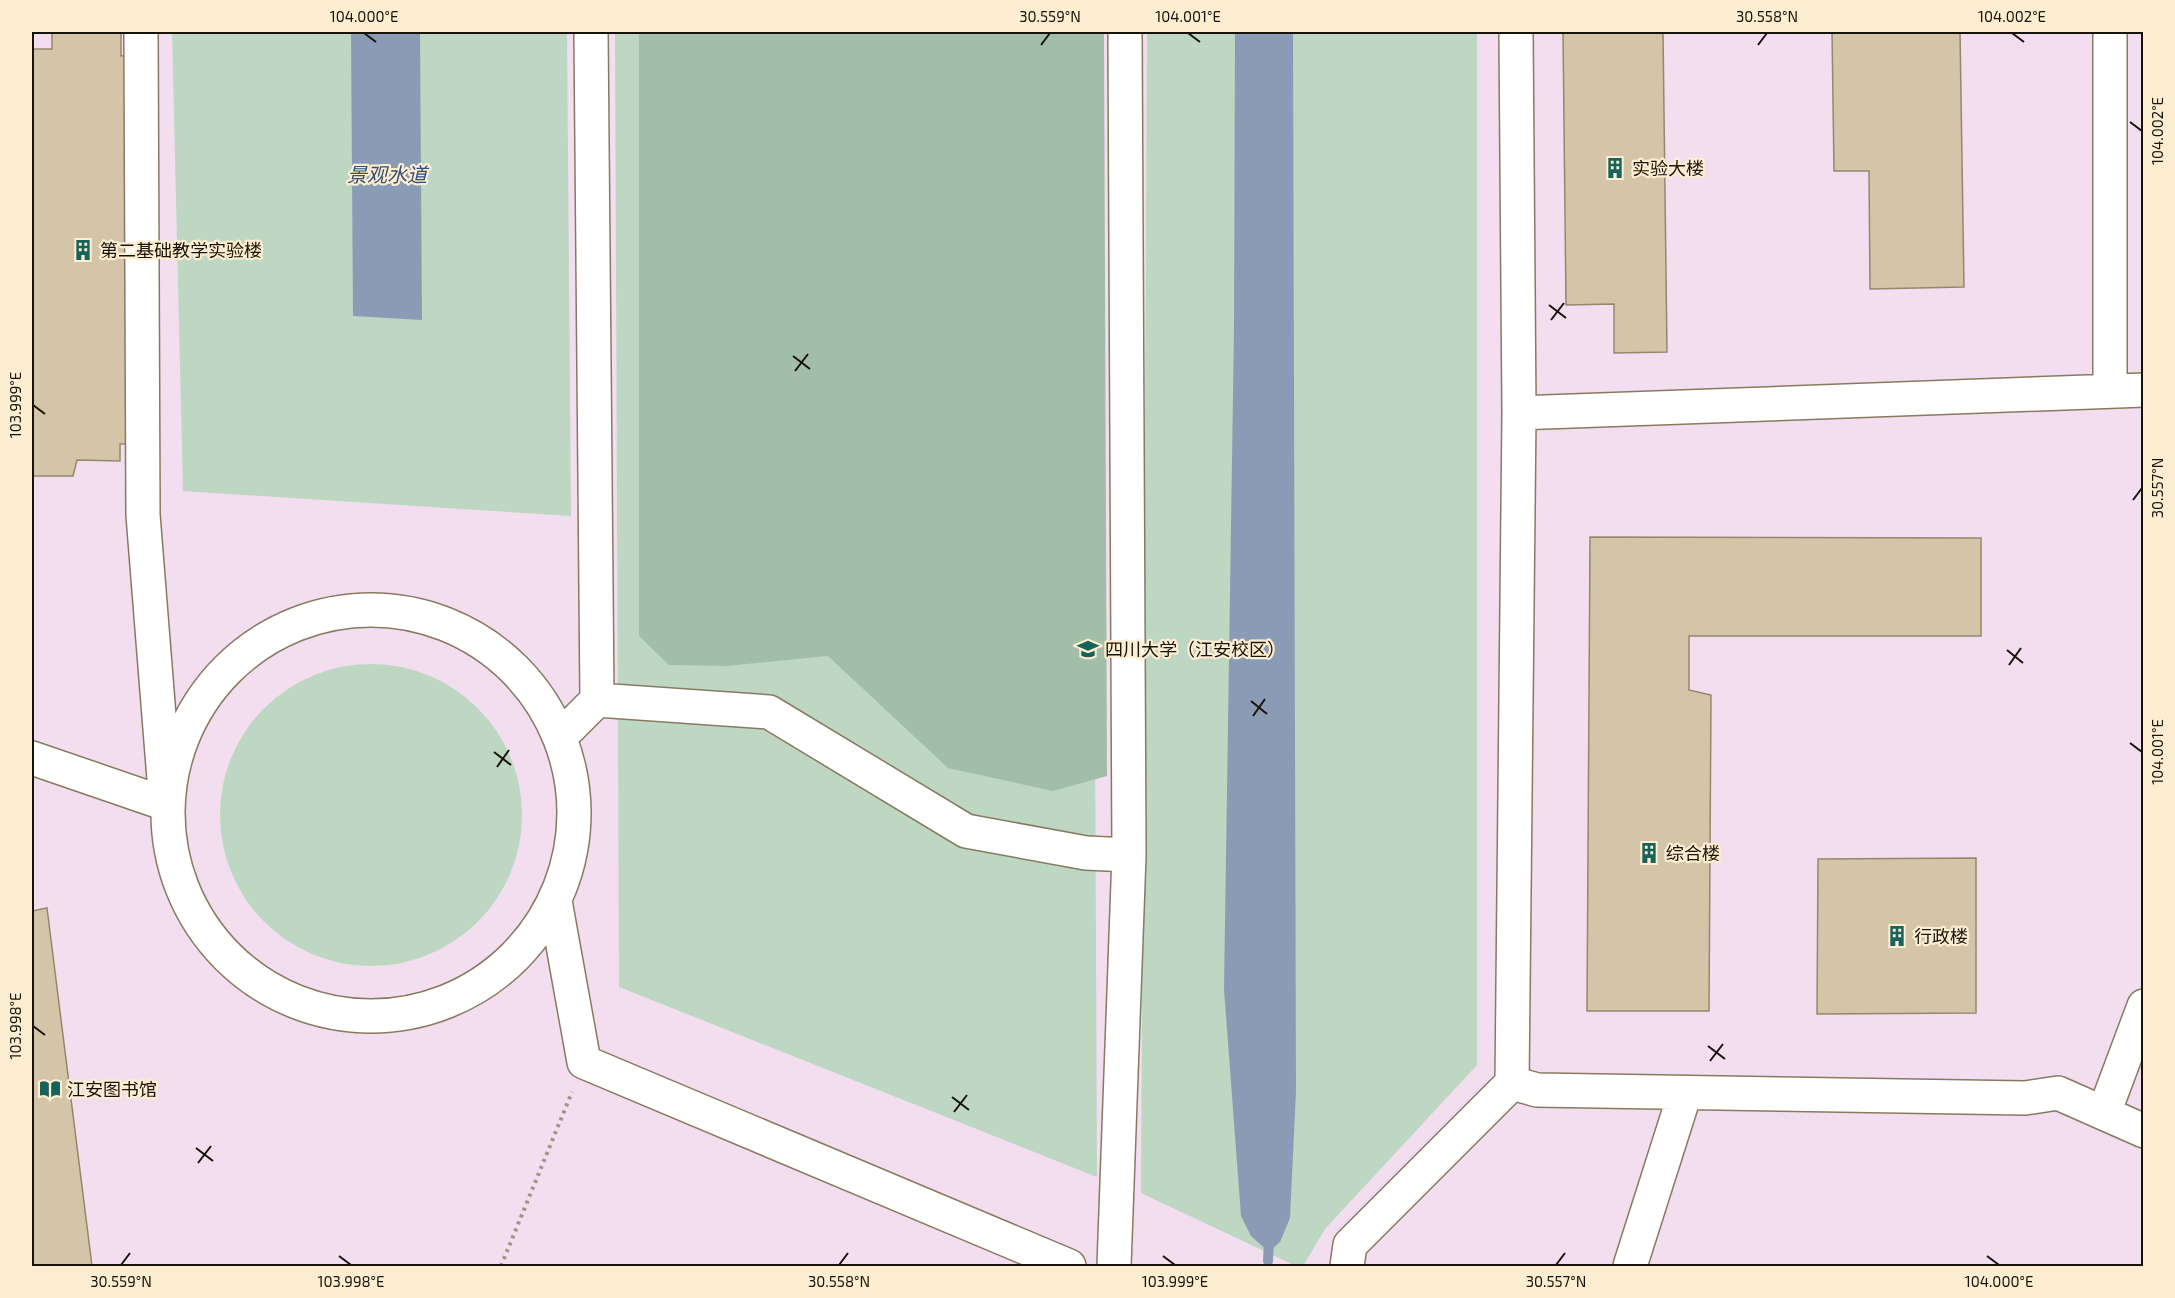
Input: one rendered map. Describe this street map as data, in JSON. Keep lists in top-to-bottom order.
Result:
{
  "water": ["景观水道"],
  "places": {
    "building": [
      "实验大楼",
      "第二基础教学实验楼",
      "综合楼",
      "行政楼"
    ],
    "school or university": ["四川大学（江安校区）"],
    "library": ["江安图书馆"]
  },
  "coordinates": [
    "104.000°E",
    "30.559°N",
    "104.001°E",
    "30.558°N",
    "104.002°E",
    "103.999°E",
    "30.557°N",
    "103.998°E"
  ]
}
